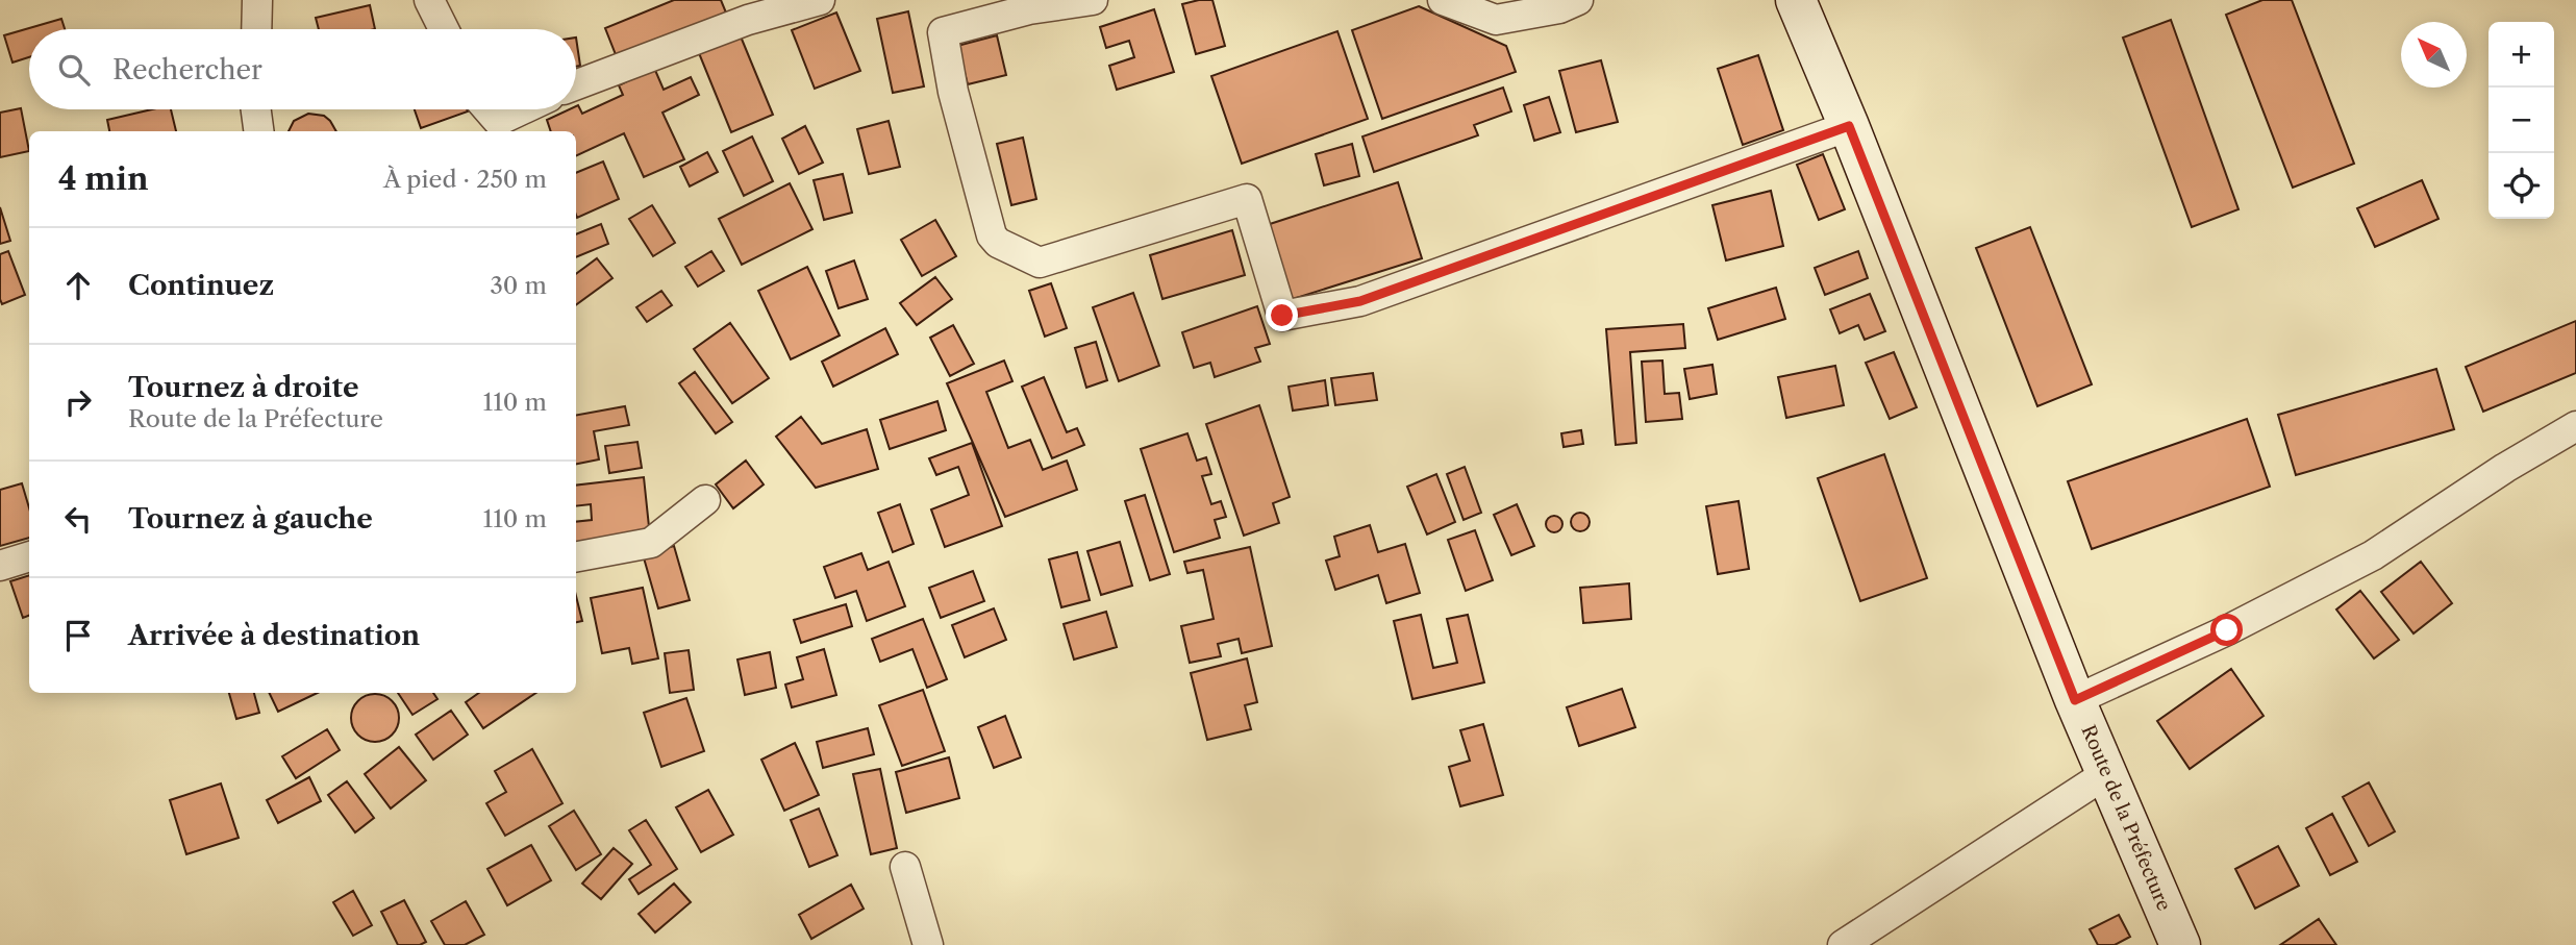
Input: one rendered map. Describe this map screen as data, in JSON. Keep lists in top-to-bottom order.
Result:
{
  "streets": {
    "street": ["Route de la Préfecture"]
  },
  "north": "top left",
  "page": {
    "map_buttons": ["+", "−"],
    "search": "Rechercher",
    "heading": ["4 min", "À pied · 250 m"],
    "list": [
      ["Continuez", "30 m"],
      ["Tournez à droite", "Route de la Préfecture", "110 m"],
      ["Tournez à gauche", "110 m"],
      "Arrivée à destination"
    ]
  }
}
